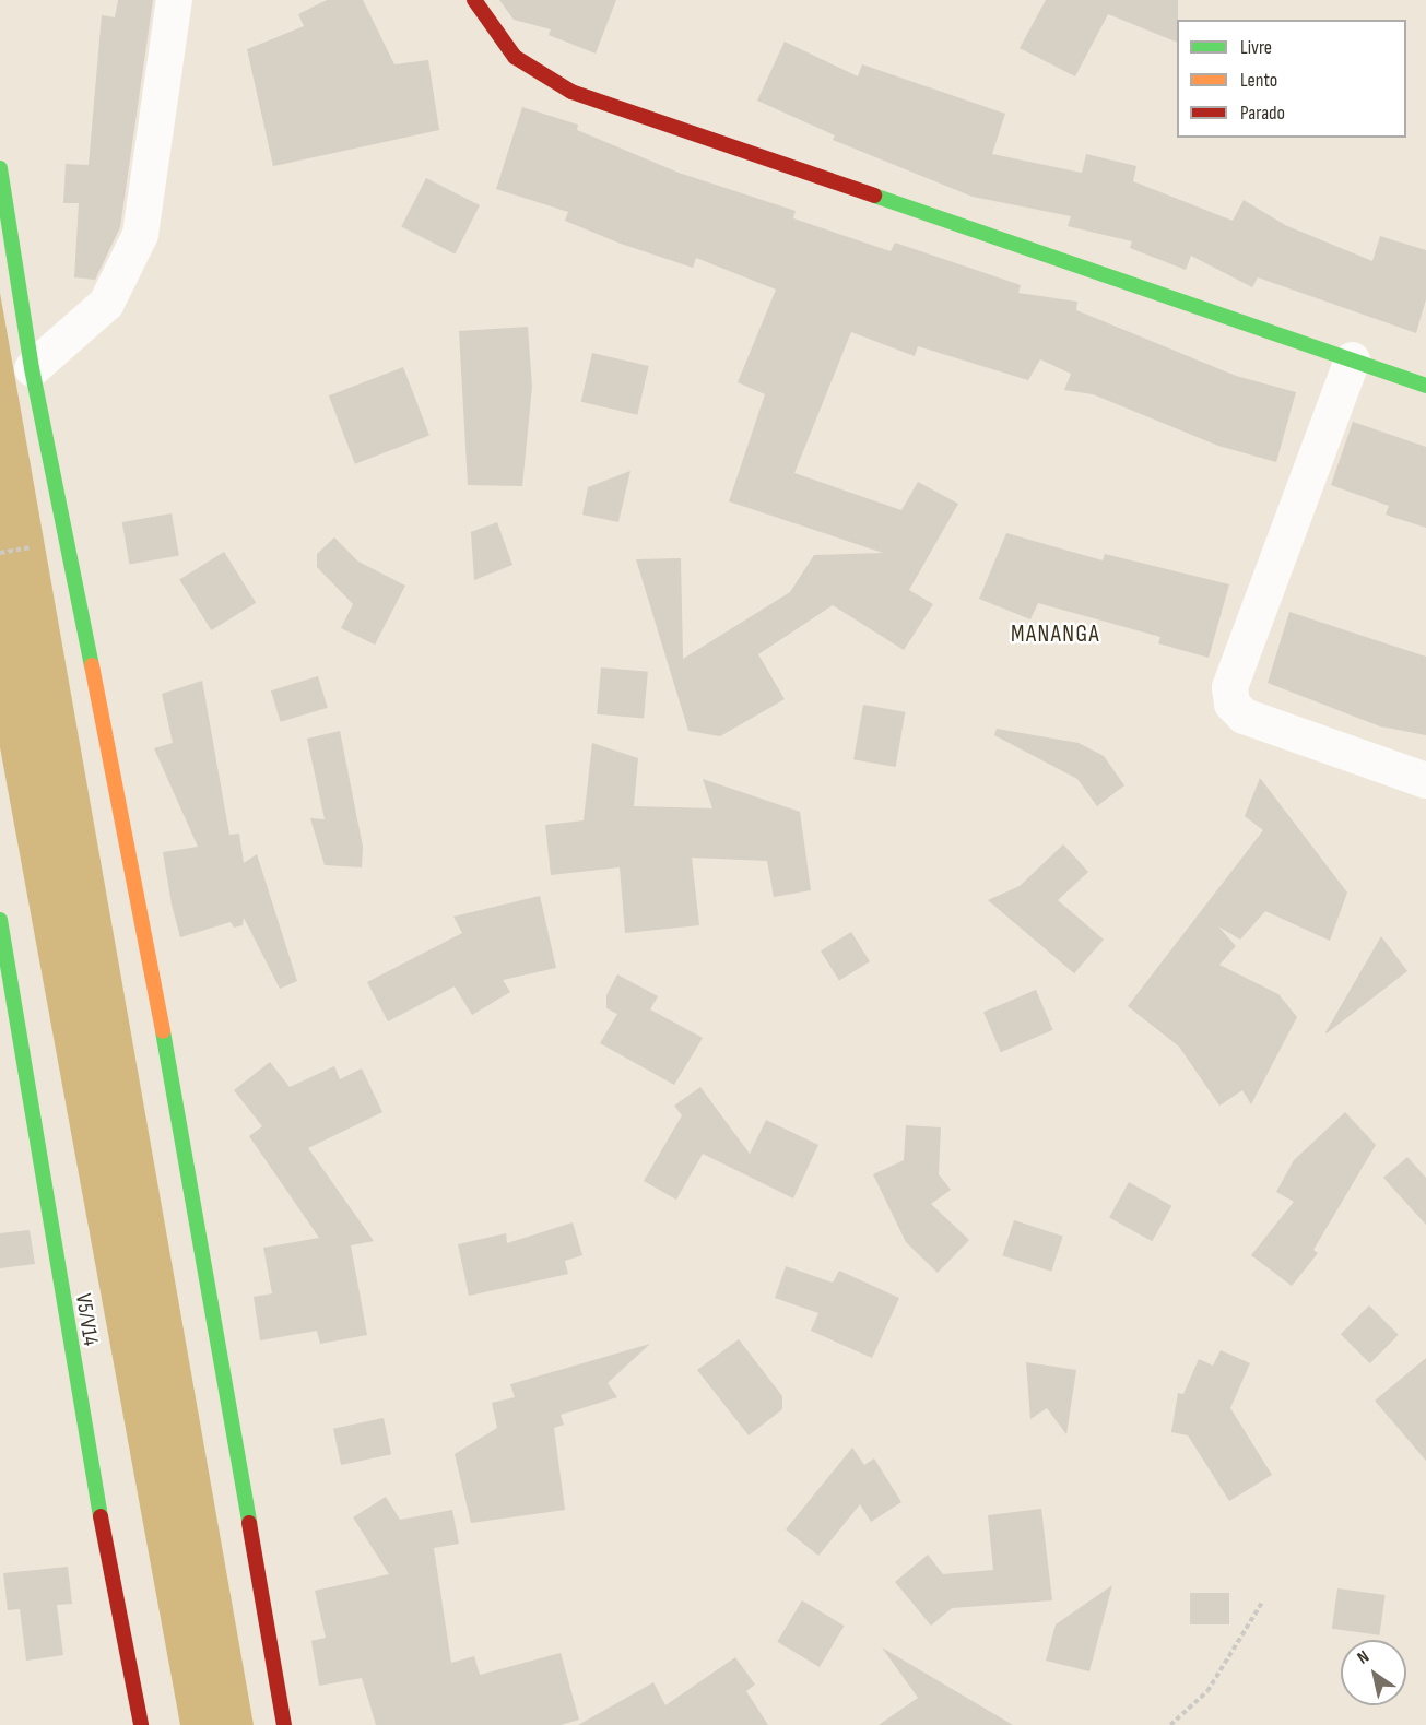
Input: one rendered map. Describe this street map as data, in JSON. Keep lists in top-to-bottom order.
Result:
{
  "streets": {
    "street": ["V5/V14"]
  },
  "districts": ["MANANGA"],
  "legend": ["Livre", "Lento", "Parado"],
  "north": "top left"
}
